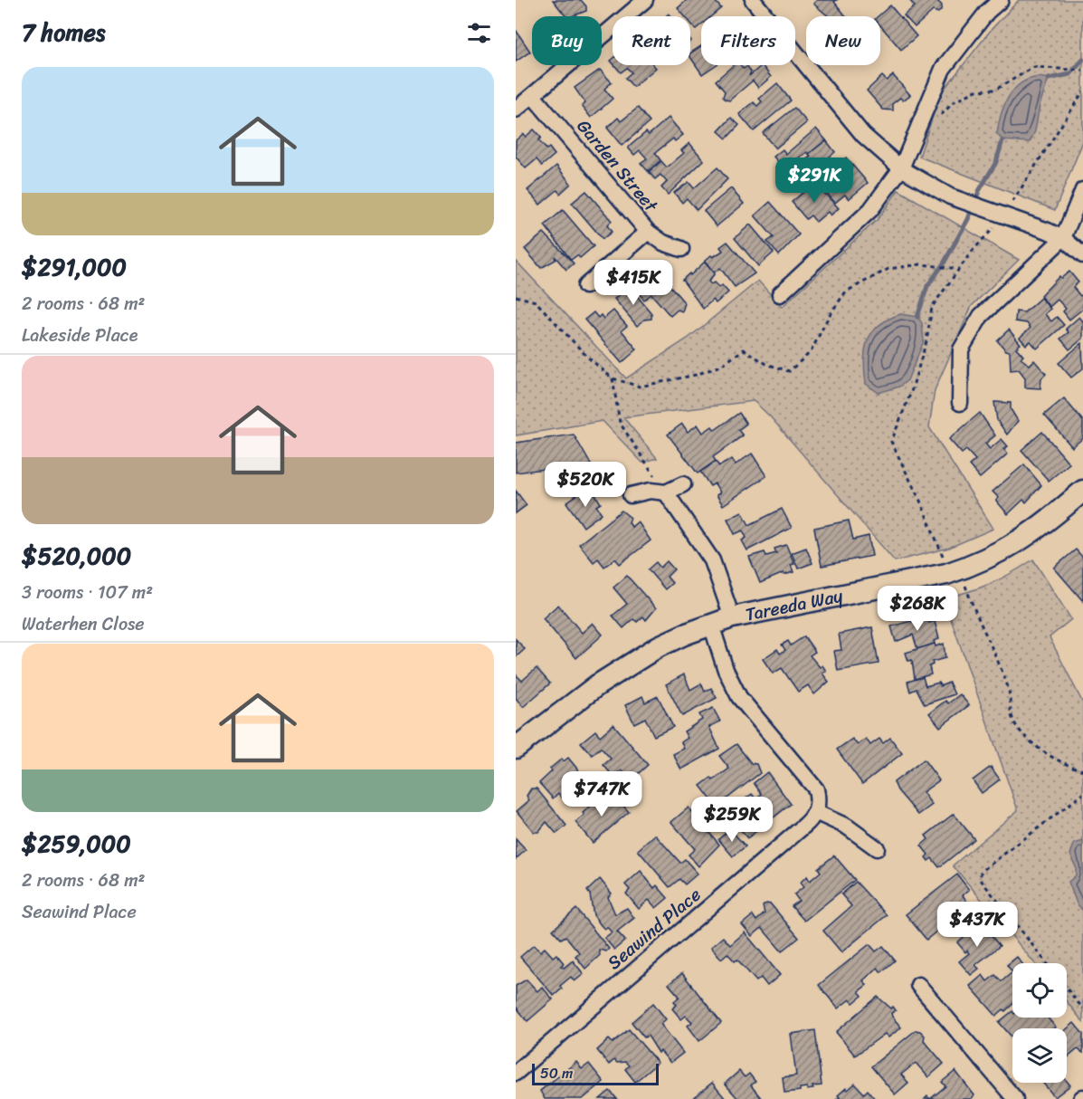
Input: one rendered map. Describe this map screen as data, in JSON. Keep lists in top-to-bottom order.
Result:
{
  "streets": {
    "street": ["Garden Street", "Tareeda Way", "Seawind Place"]
  },
  "scale_bar": "50 m",
  "page": {
    "heading": "7 homes",
    "chip": [
      "Buy",
      "Rent",
      "Filters",
      "New"
    ],
    "list": [
      {
        "name": "$291,000",
        "note": "2 rooms · 68 m² · Lakeside Place"
      },
      {
        "name": "$520,000",
        "note": "3 rooms · 107 m² · Waterhen Close"
      },
      {
        "name": "$259,000",
        "note": "2 rooms · 68 m² · Seawind Place"
      }
    ],
    "price": [
      "$291K",
      "$415K",
      "$520K",
      "$268K",
      "$747K",
      "$259K",
      "$437K"
    ],
    "scale": "50 m"
  }
}
